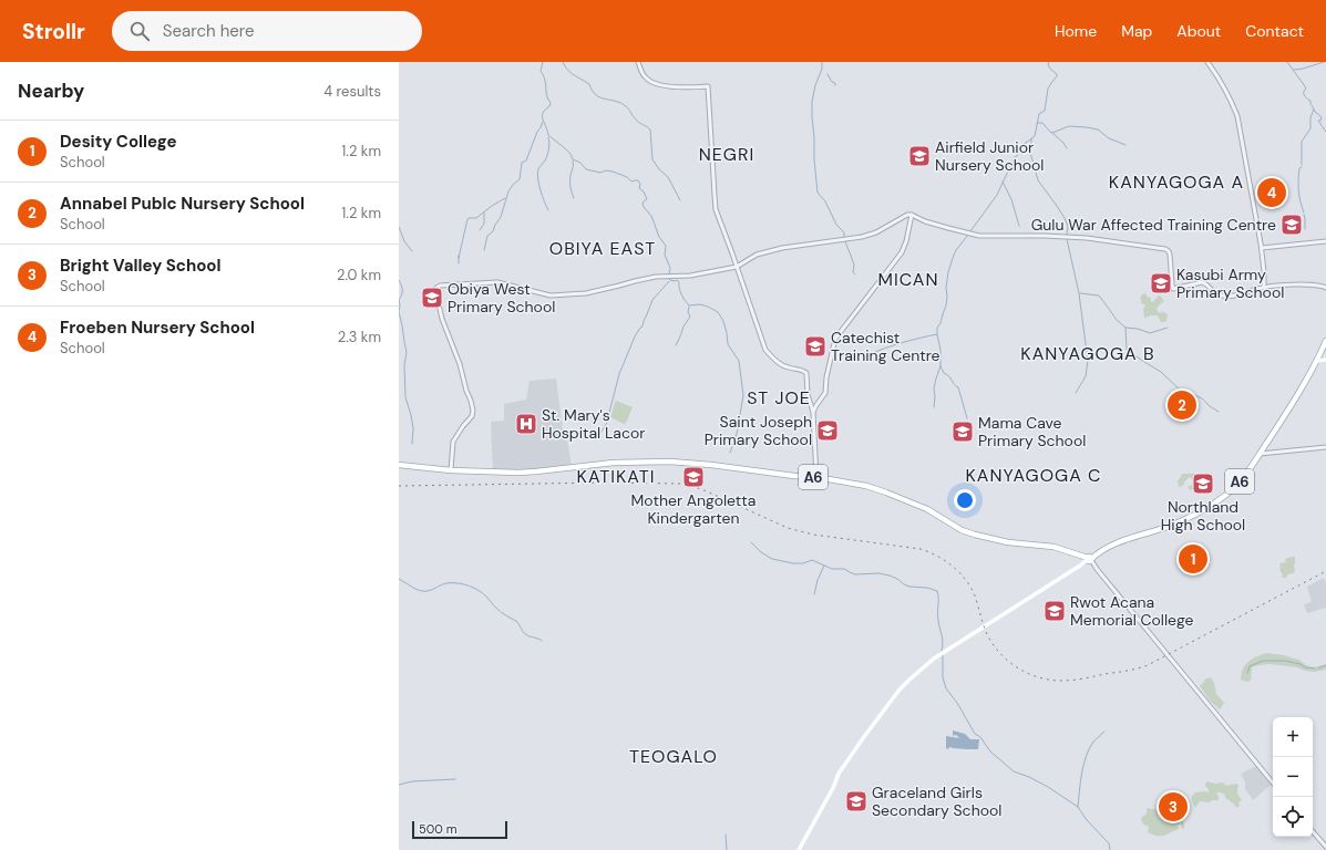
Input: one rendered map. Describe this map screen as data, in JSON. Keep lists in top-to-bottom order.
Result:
{
  "streets": {
    "main road": ["A6"]
  },
  "districts": [
    "NEGRI",
    "KANYAGOGA A",
    "OBIYA EAST",
    "MICAN",
    "KANYAGOGA B",
    "ST JOE",
    "KANYAGOGA C",
    "KATIKATI",
    "TEOGALO"
  ],
  "places": {
    "school or university": [
      "Airfield Junior Nursery School",
      "Gulu War Affected Training Centre",
      "Kasubi Army Primary School",
      "Obiya West Primary School",
      "Catechist Training Centre",
      "Saint Joseph Primary School",
      "Mama Cave Primary School",
      "Mother Angoletta Kindergarten",
      "Northland High School",
      "Rwot Acana Memorial College",
      "Graceland Girls Secondary School"
    ],
    "hospital": ["St. Mary's Hospital Lacor"]
  },
  "scale_bar": "500 m",
  "page": {
    "header": "Strollr",
    "search": "Search here",
    "nav": [
      "Home",
      "Map",
      "About",
      "Contact"
    ],
    "heading": ["Nearby", "4 results"],
    "list": [
      {
        "mark": "1",
        "name": "Desity College",
        "note": "School",
        "value": "1.2 km"
      },
      {
        "mark": "2",
        "name": "Annabel Publc Nursery School",
        "note": "School",
        "value": "1.2 km"
      },
      {
        "mark": "3",
        "name": "Bright Valley School",
        "note": "School",
        "value": "2.0 km"
      },
      {
        "mark": "4",
        "name": "Froeben Nursery School",
        "note": "School",
        "value": "2.3 km"
      }
    ],
    "pins": [
      "4",
      "2",
      "1",
      "3"
    ],
    "map_buttons": ["+", "−"],
    "scale": "500 m"
  }
}
